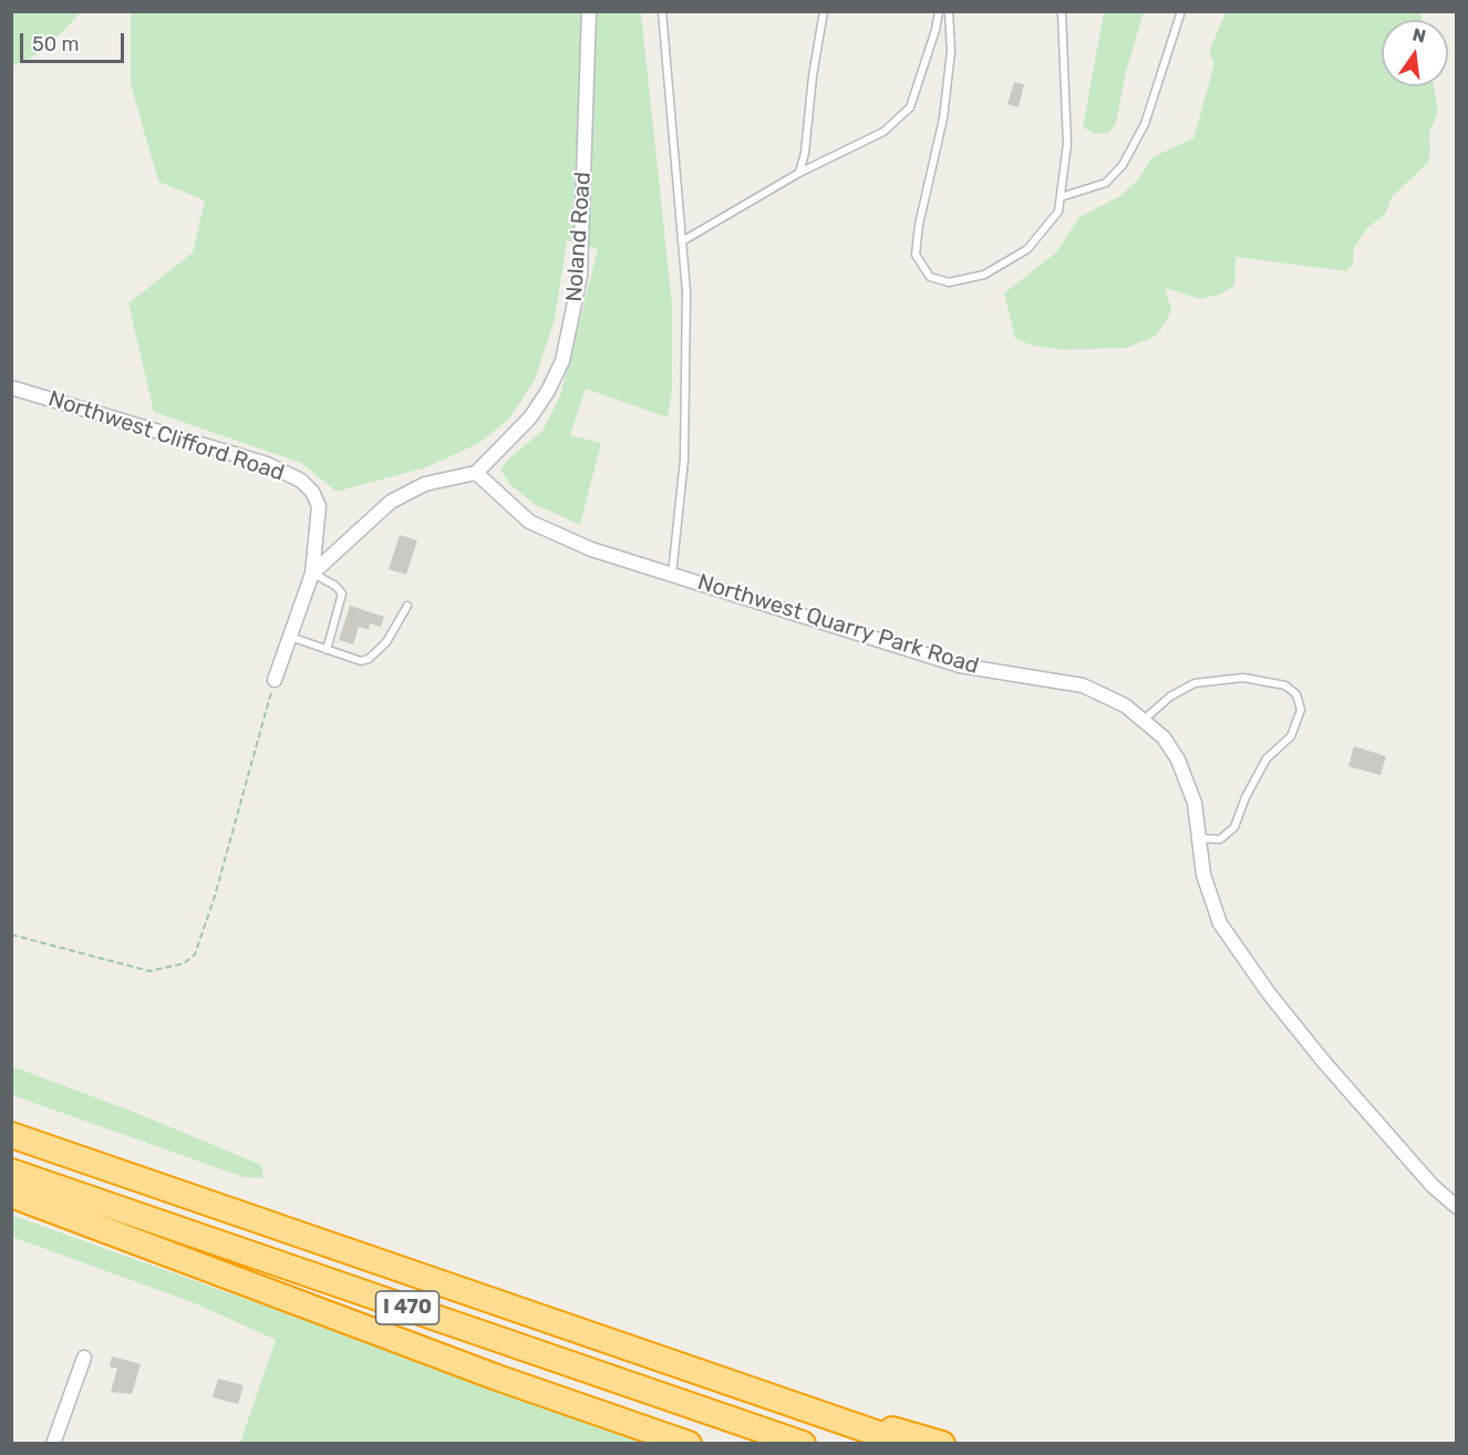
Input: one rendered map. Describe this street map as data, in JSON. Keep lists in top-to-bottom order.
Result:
{
  "streets": {
    "highway": ["I 470"],
    "street": ["Noland Road", "Northwest Clifford Road", "Northwest Quarry Park Road"]
  },
  "crossings": [
    ["Noland Road", "Northwest Quarry Park Road"]
  ],
  "scale_bar": "50 m",
  "north": "top"
}
